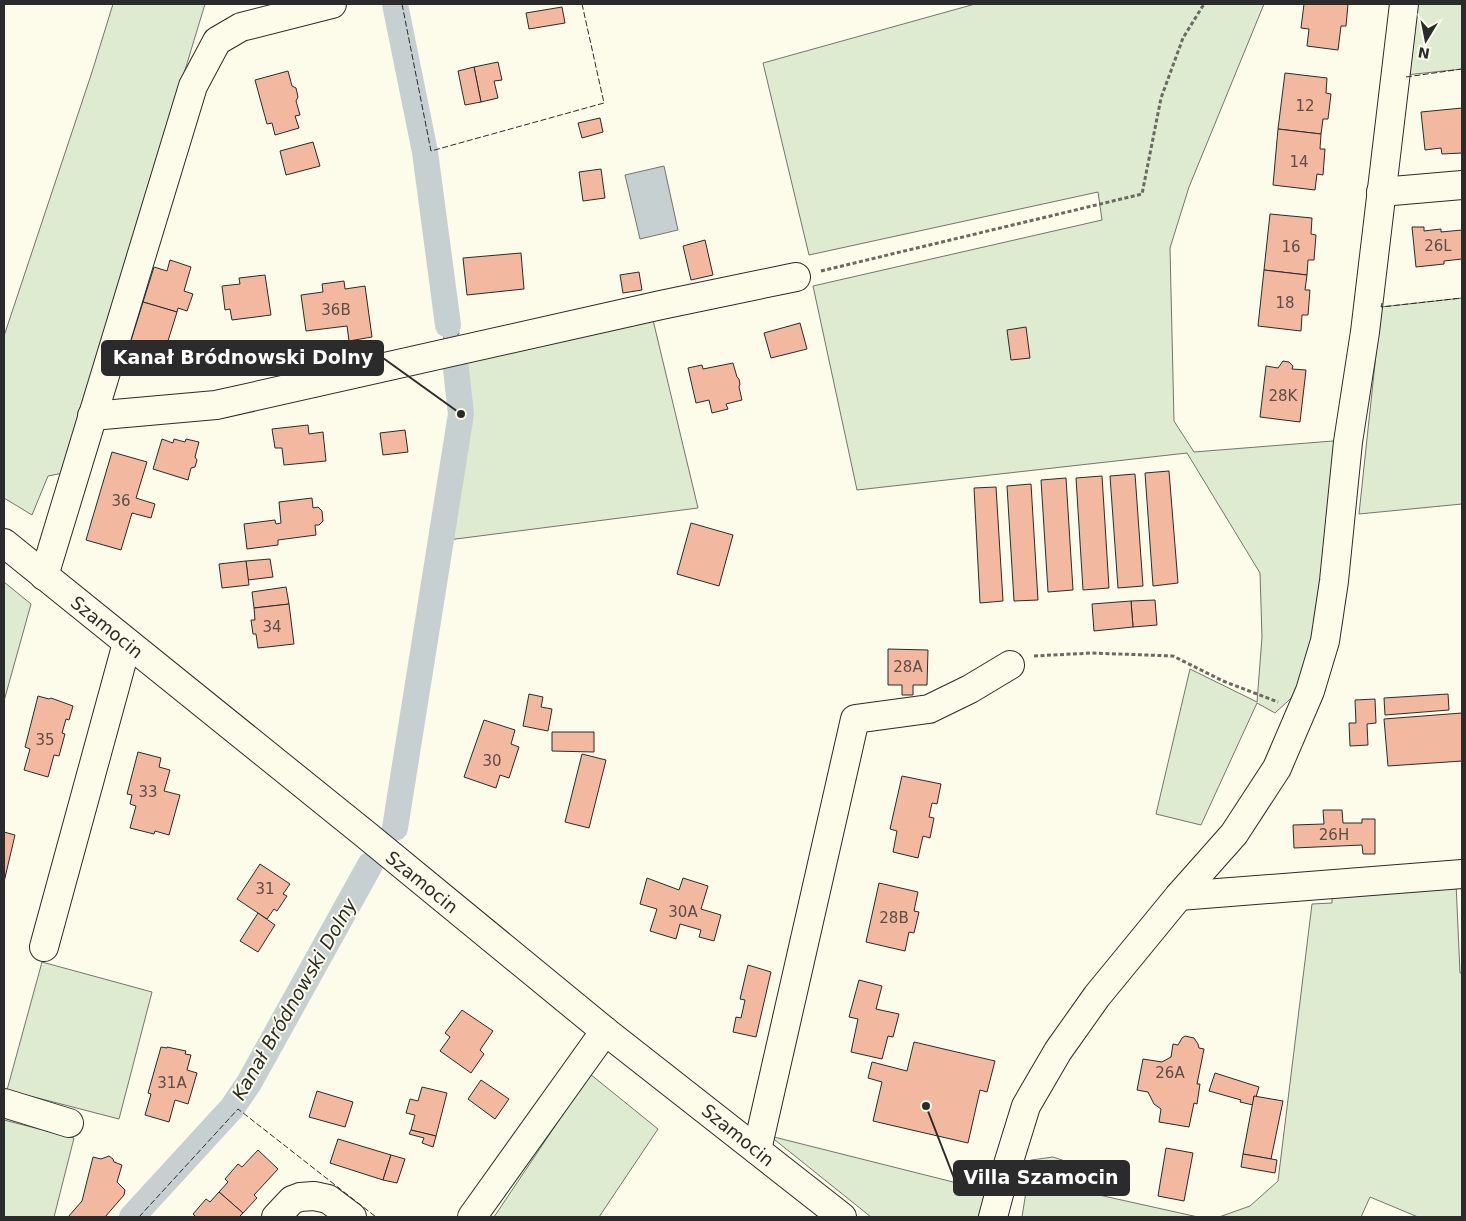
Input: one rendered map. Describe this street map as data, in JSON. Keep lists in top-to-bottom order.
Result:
{
  "streets": {
    "street": ["Szamocin"]
  },
  "water": ["Kanał Bródnowski Dolny"],
  "places": ["Kanał Bródnowski Dolny", "Villa Szamocin"],
  "house_numbers": [
    "12",
    "14",
    "26L",
    "16",
    "18",
    "36B",
    "28K",
    "36",
    "34",
    "28A",
    "35",
    "30",
    "33",
    "26H",
    "31",
    "30A",
    "28B",
    "26A",
    "31A"
  ],
  "north": "bottom"
}
